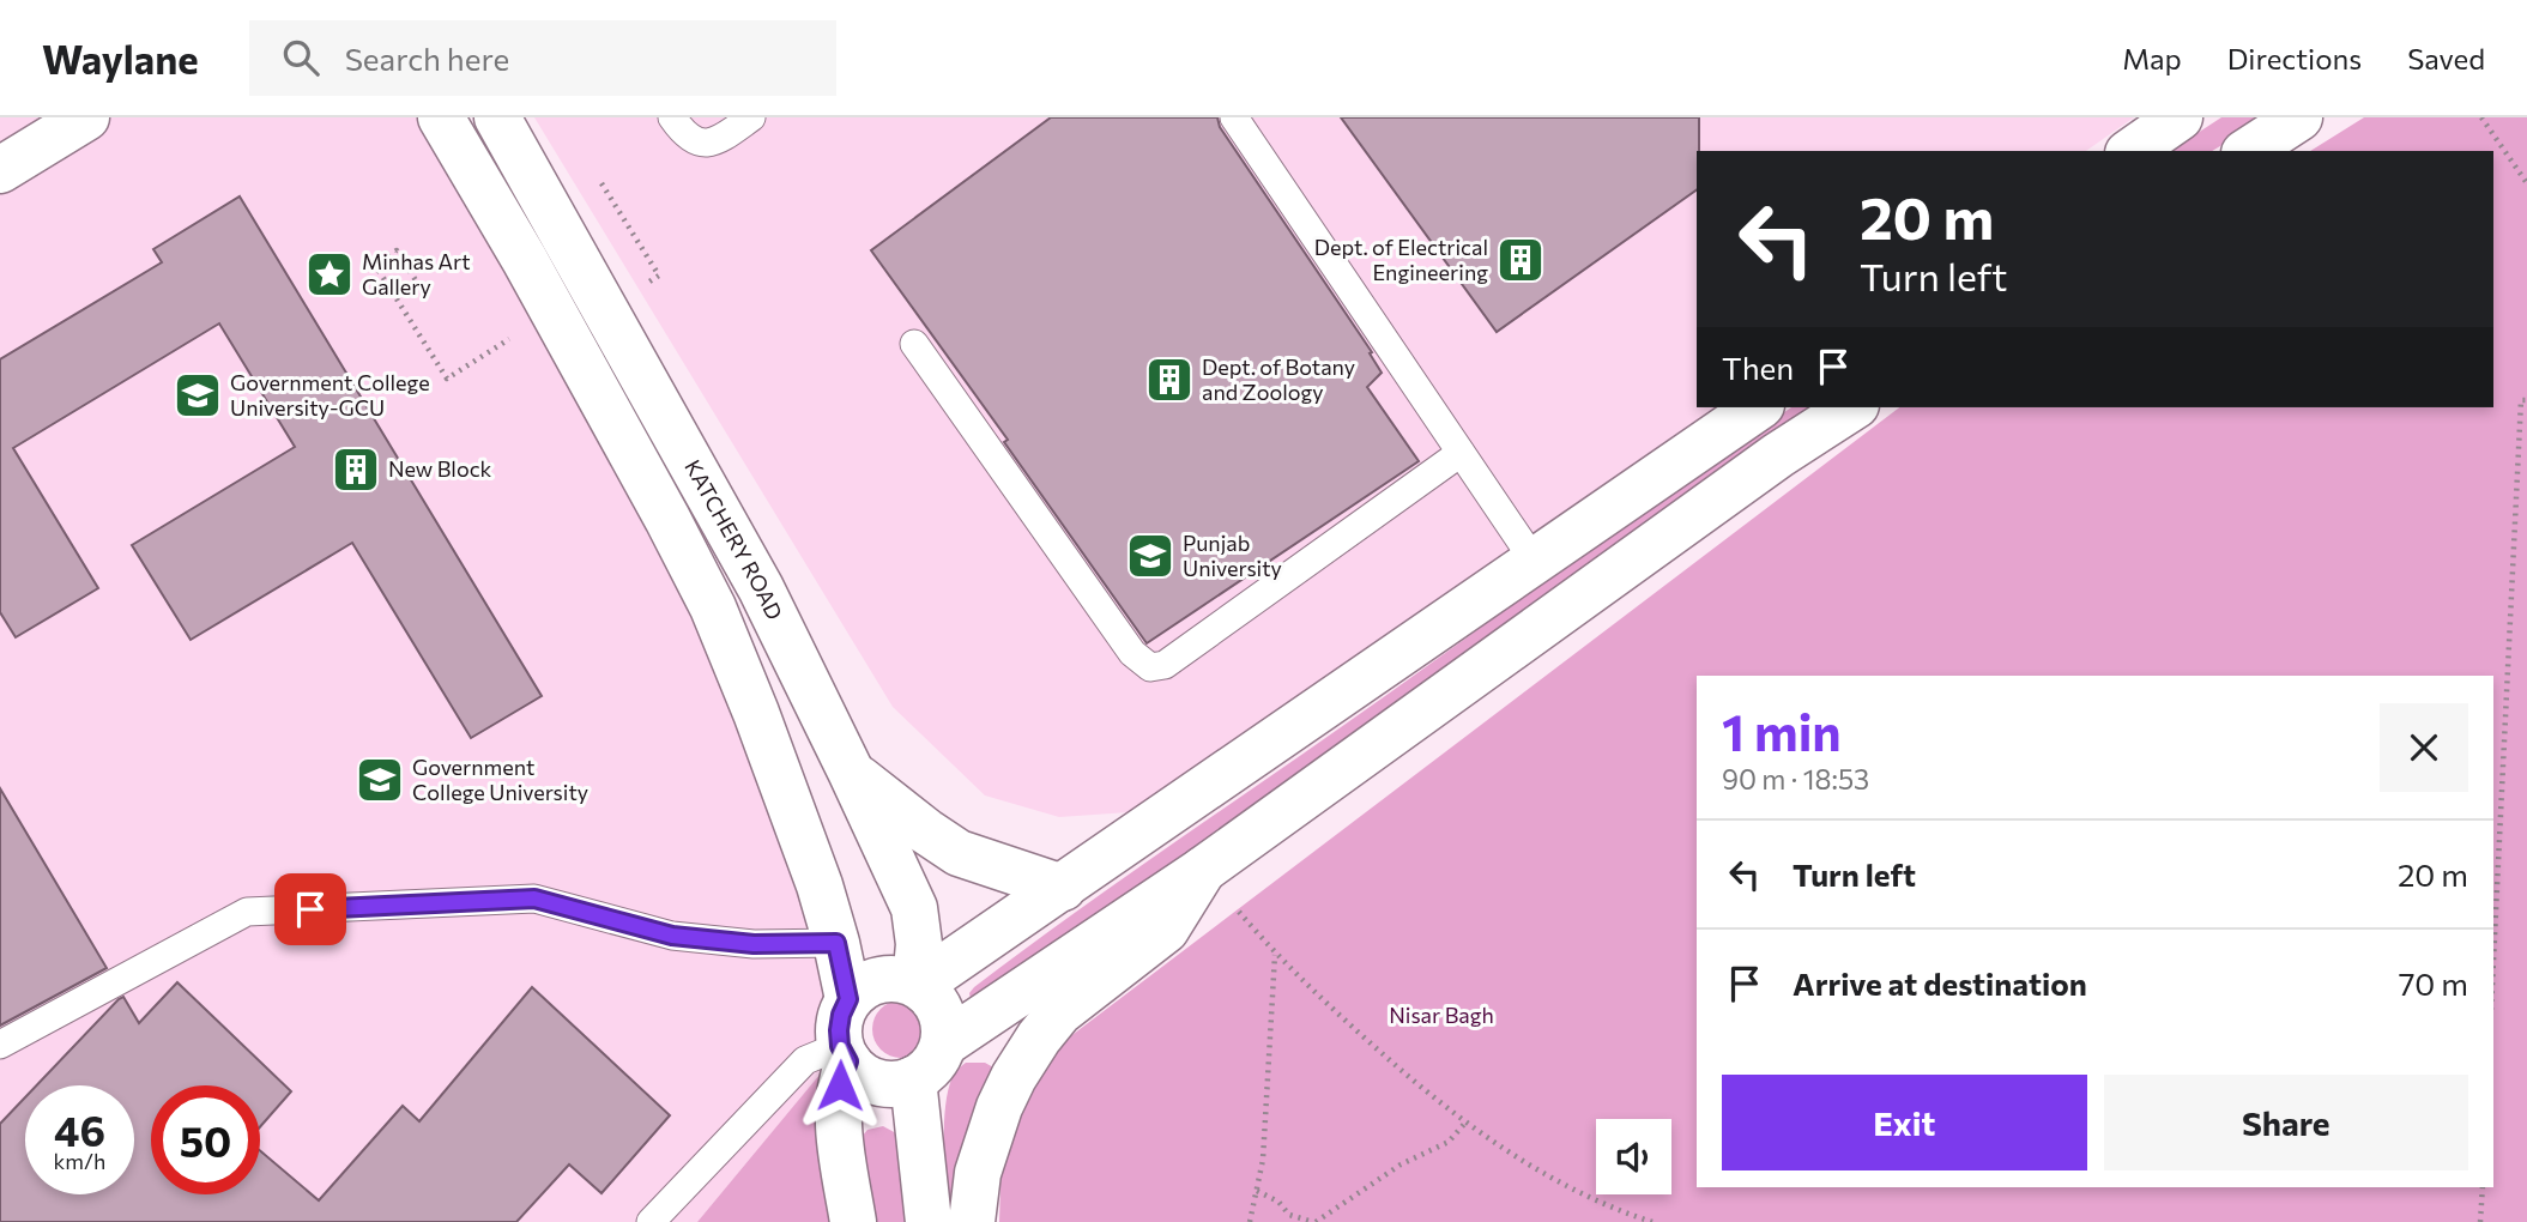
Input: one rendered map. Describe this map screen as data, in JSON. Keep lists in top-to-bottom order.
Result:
{
  "streets": {
    "main road": ["KATCHERY ROAD"]
  },
  "parks": ["Nisar Bagh"],
  "places": {
    "building": ["Dept. of Electrical Engineering", "Dept. of Botany and Zoology", "New Block"],
    "place": ["Minhas Art Gallery"],
    "school or university": ["Government College University-GCU", "Punjab University", "Government College University"]
  },
  "page": {
    "header": "Waylane",
    "search": "Search here",
    "nav": ["Map", "Directions", "Saved"],
    "turn": ["20 m", "Turn left"],
    "then": "Then",
    "heading": ["1 min", "90 m · 18:53"],
    "list": [
      {
        "name": "Turn left",
        "value": "20 m"
      },
      {
        "name": "Arrive at destination",
        "value": "70 m"
      }
    ],
    "buttons": ["Exit", "Share"],
    "speed": "46 km/h",
    "limit": "50"
  }
}
